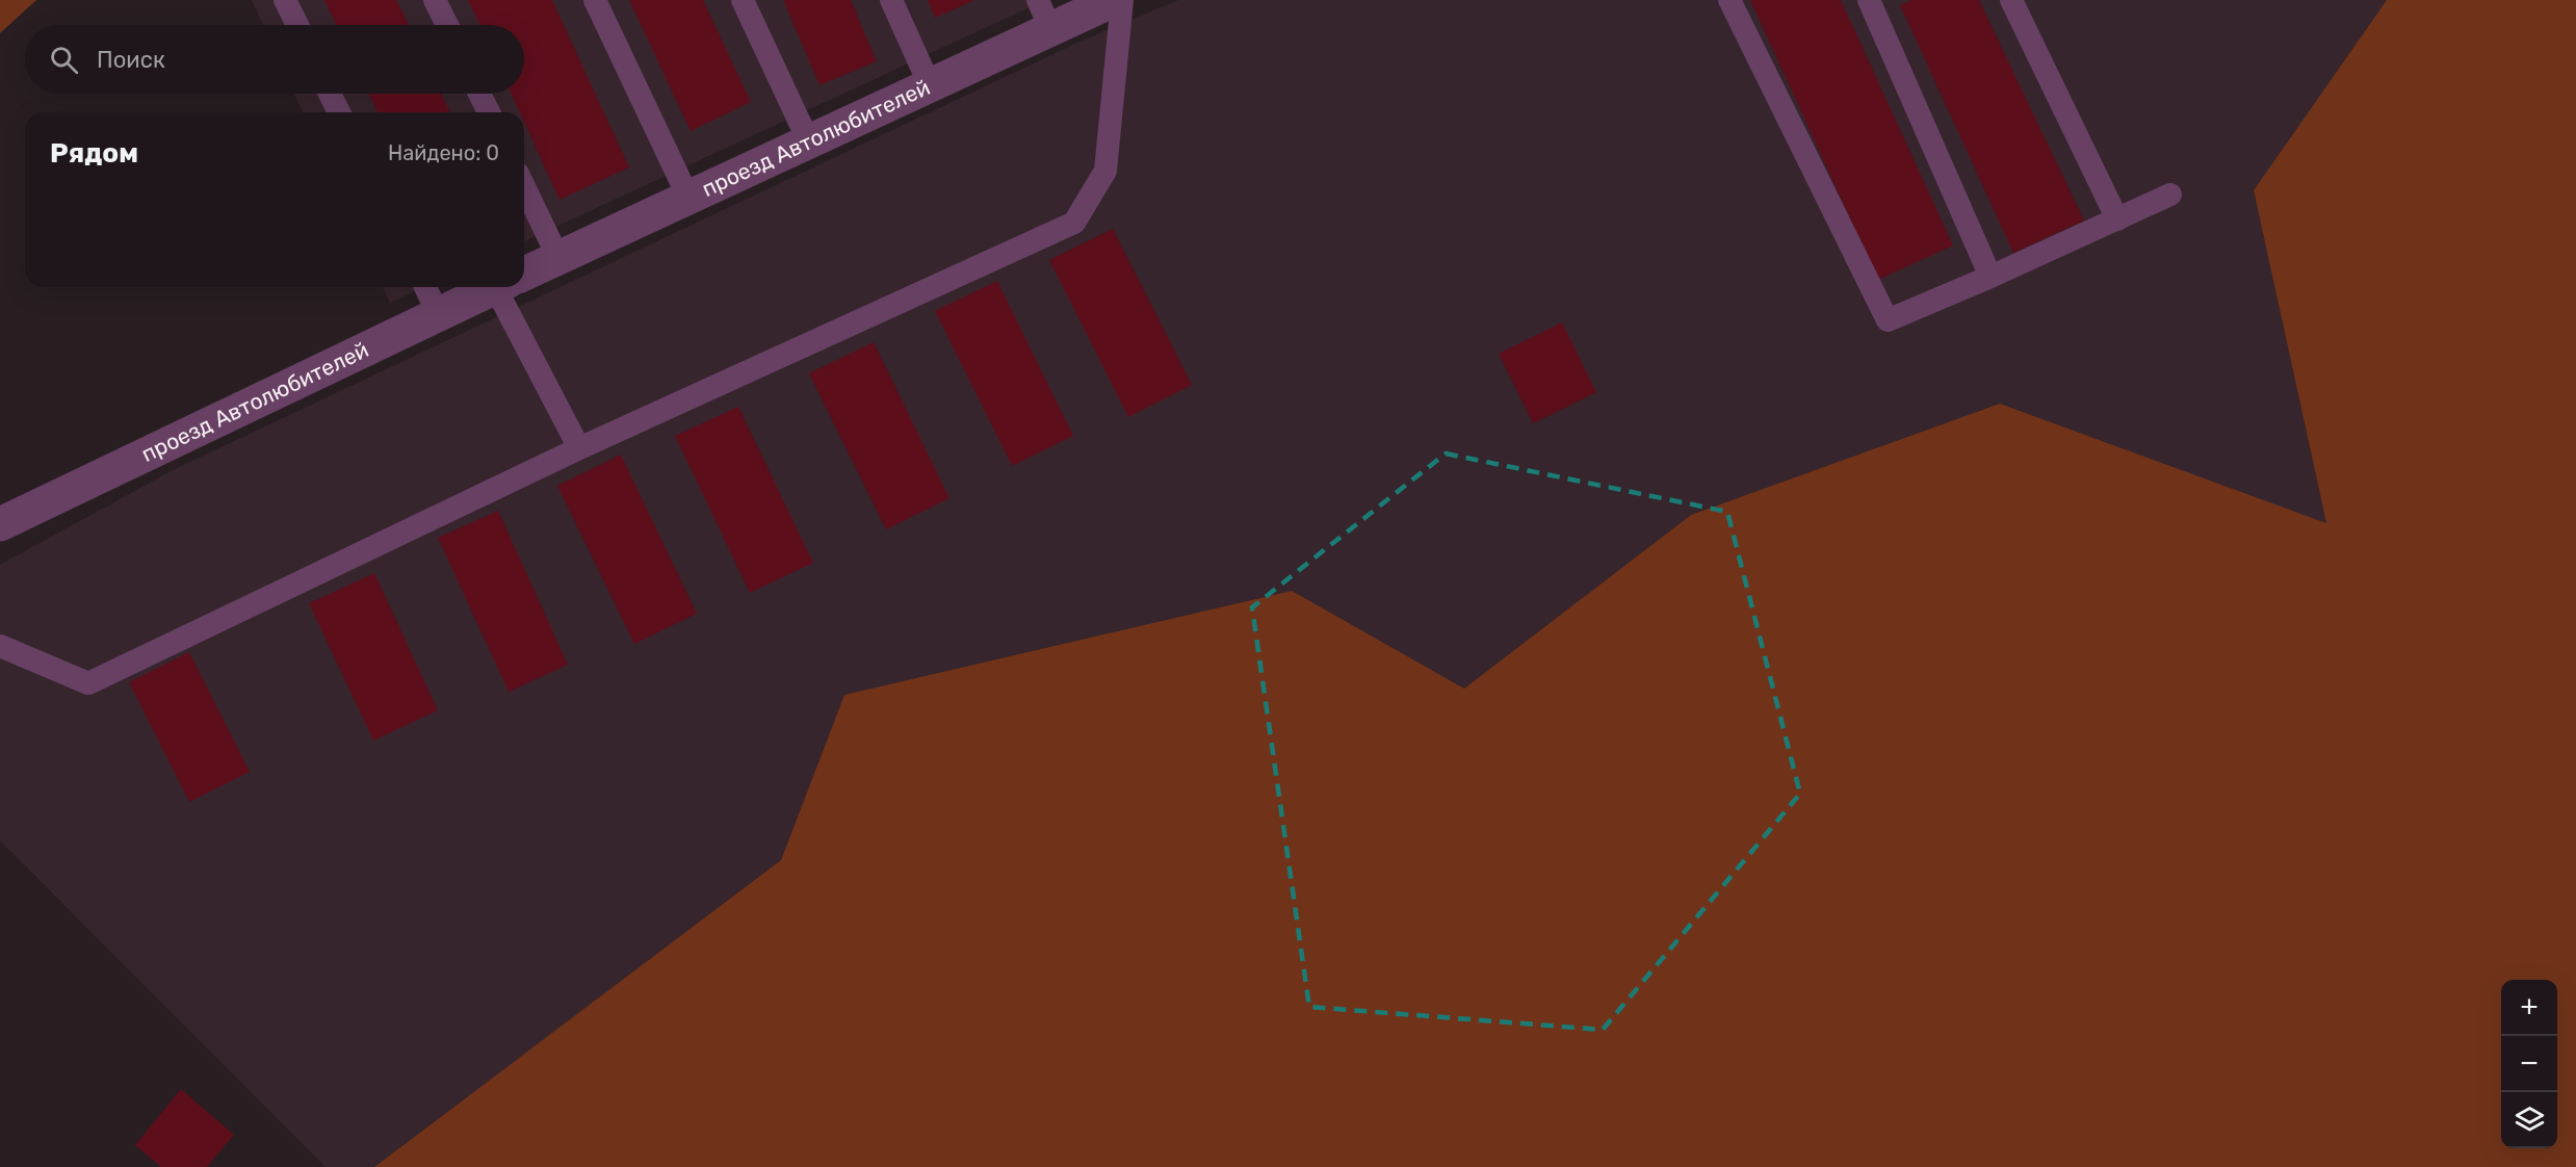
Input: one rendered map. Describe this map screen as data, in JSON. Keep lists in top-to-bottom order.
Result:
{
  "streets": {
    "street": ["проезд Автолюбителей"]
  },
  "page": {
    "search": "Поиск",
    "heading": ["Рядом", "Найдено: 0"],
    "map_buttons": ["+", "−"]
  }
}
